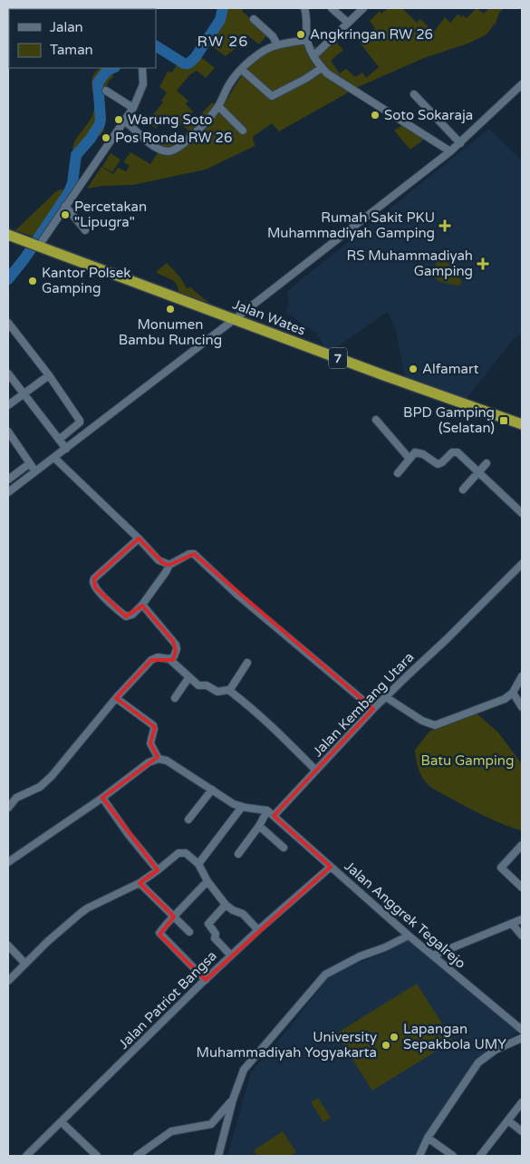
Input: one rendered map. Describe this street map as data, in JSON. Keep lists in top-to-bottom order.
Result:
{
  "streets": {
    "highway": ["Jalan Wates", "7"],
    "street": ["Jalan Kembang Utara", "Jalan Anggrek Tegalrejo", "Jalan Patriot Bangsa"]
  },
  "crossings": [
    ["Jalan Kembang Utara", "Jalan Anggrek Tegalrejo"],
    ["Jalan Anggrek Tegalrejo", "Jalan Patriot Bangsa"]
  ],
  "districts": ["RW 26"],
  "parks": ["Batu Gamping"],
  "places": {
    "other": [
      "Angkringan RW 26",
      "Soto Sokaraja",
      "Warung Soto",
      "Pos Ronda RW 26",
      "Percetakan \"Lipugra\"",
      "Kantor Polsek Gamping",
      "Monumen Bambu Runcing",
      "Alfamart",
      "Lapangan Sepakbola UMY",
      "University Muhammadiyah Yogyakarta"
    ],
    "health": ["Rumah Sakit PKU Muhammadiyah Gamping", "RS Muhammadiyah Gamping"],
    "transit": ["BPD Gamping (Selatan)"]
  },
  "legend": ["Jalan", "Taman"]
}
